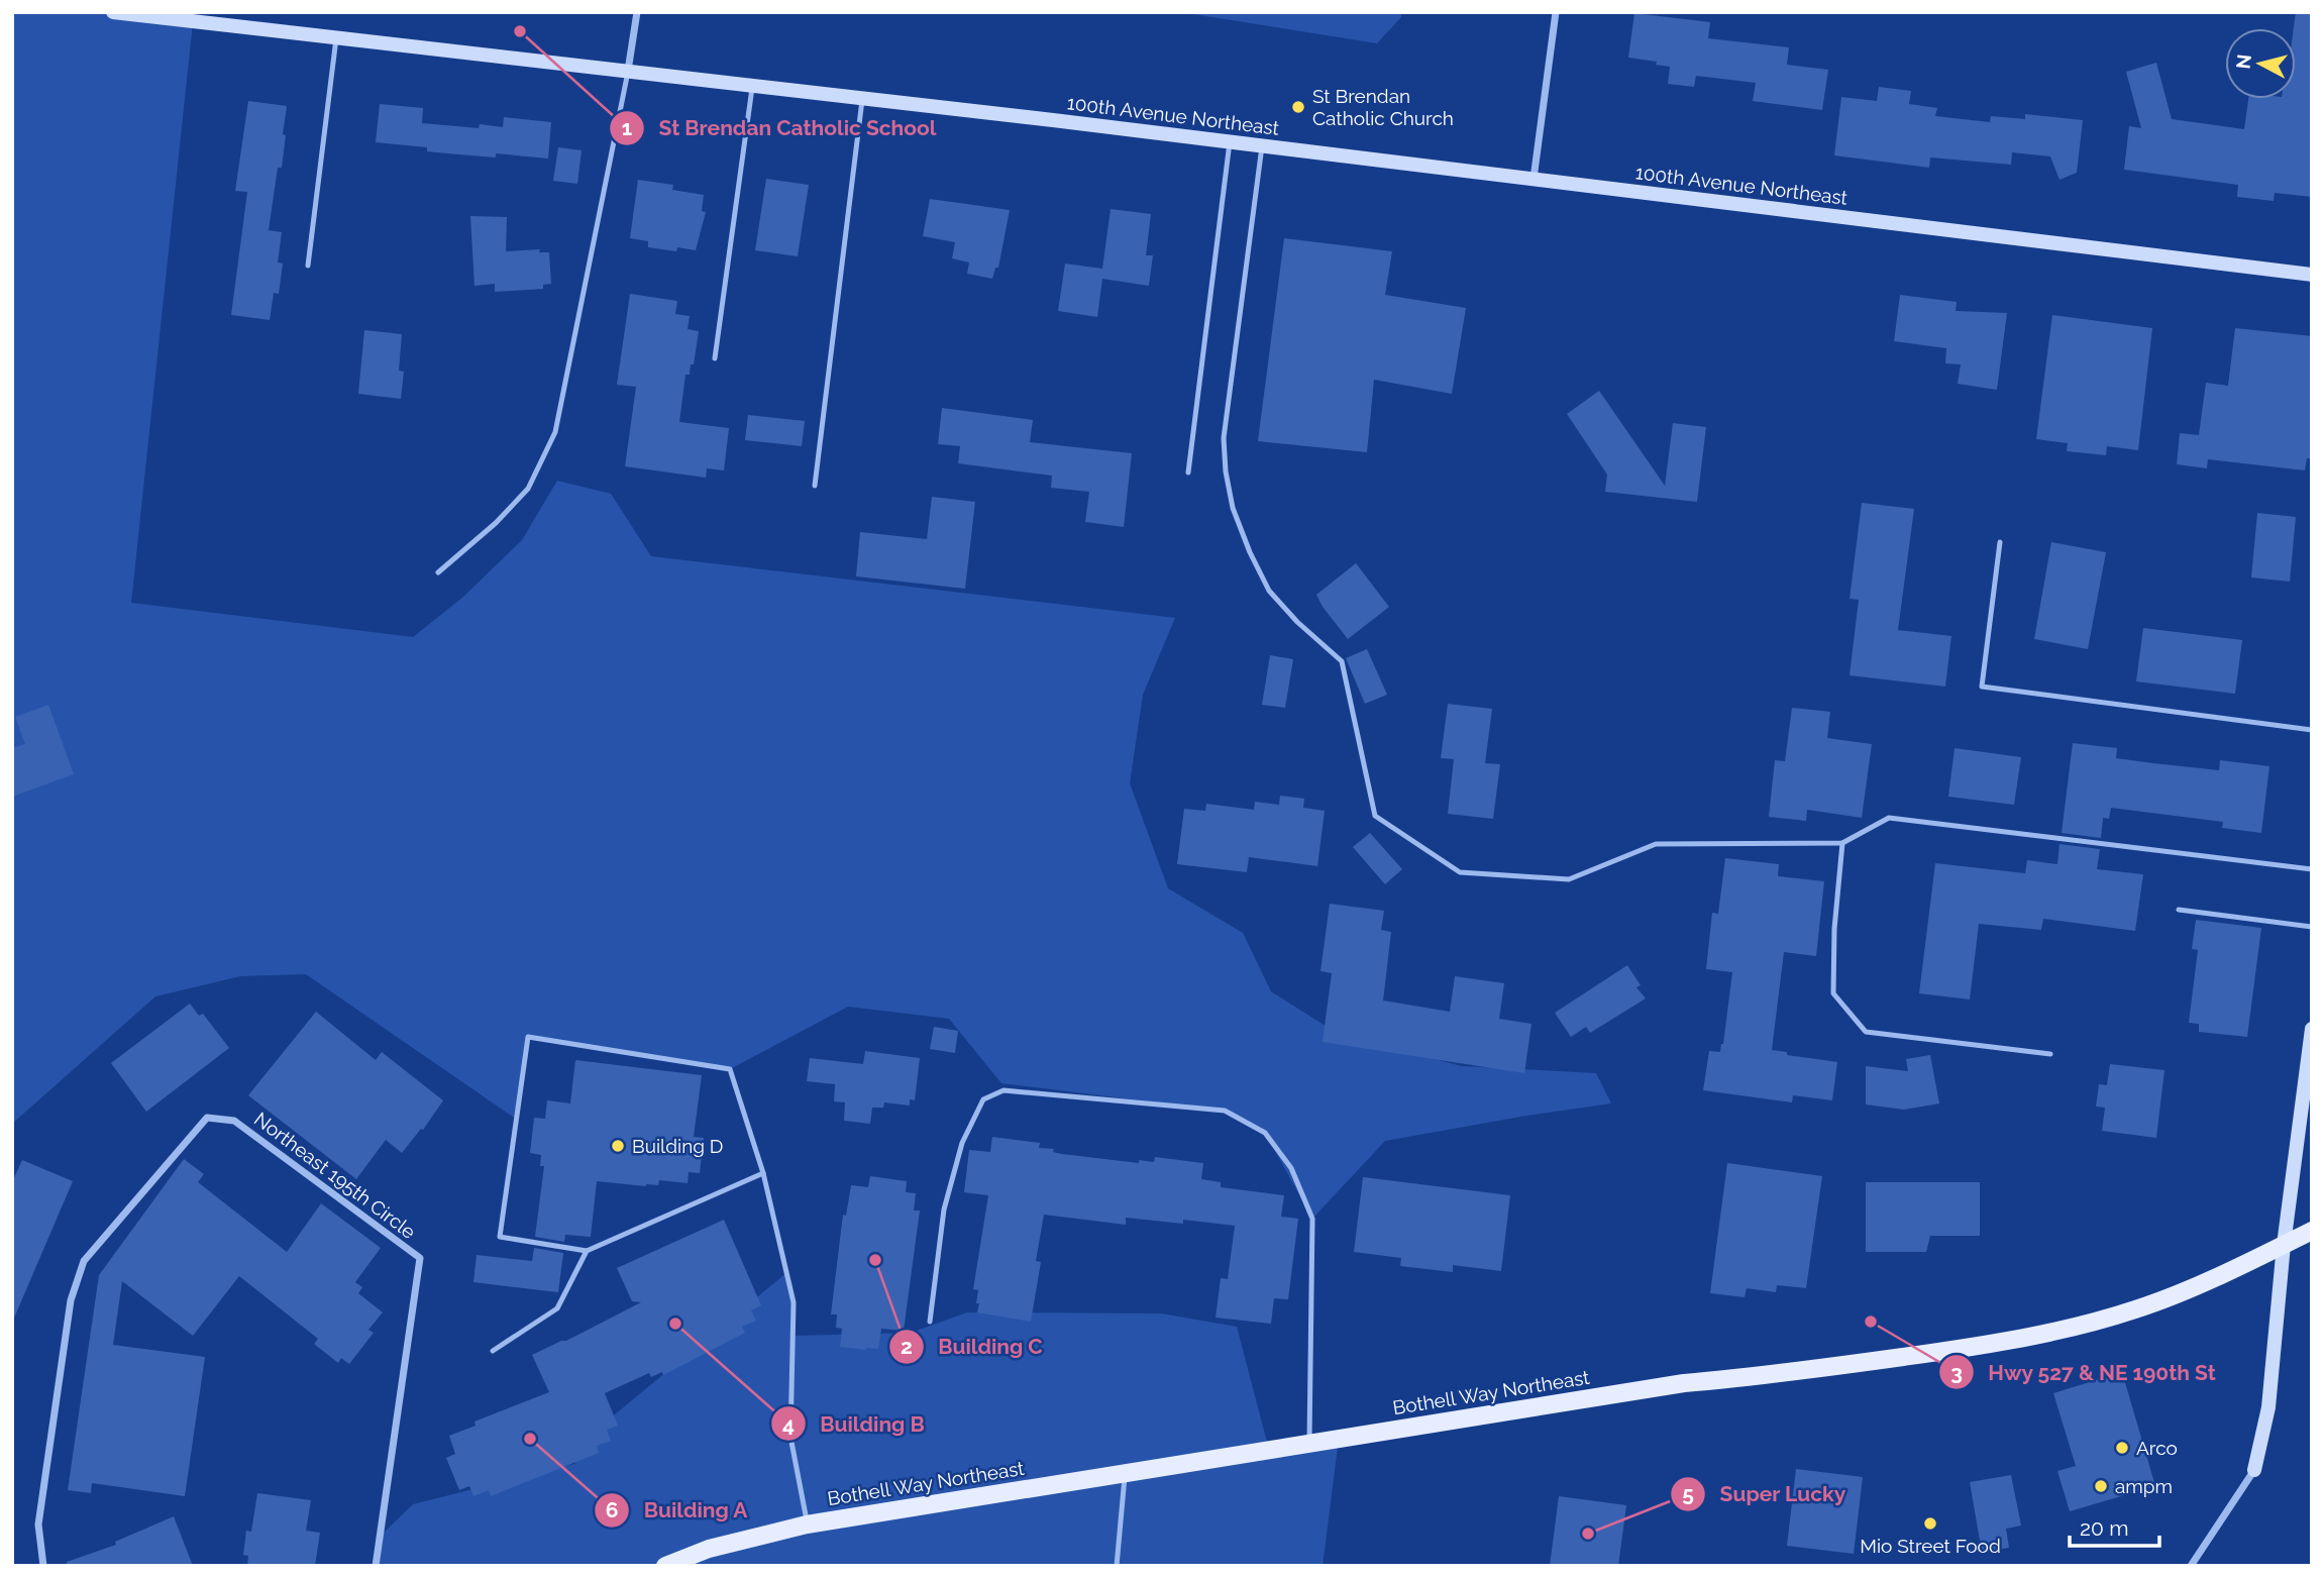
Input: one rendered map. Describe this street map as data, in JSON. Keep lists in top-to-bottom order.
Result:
{
  "streets": {
    "main road": ["Bothell Way Northeast"],
    "street": ["100th Avenue Northeast", "Northeast 195th Circle"]
  },
  "places": [
    "St Brendan Catholic School",
    "St Brendan Catholic Church",
    "Building D",
    "Building C",
    "Hwy 527 & NE 190th St",
    "Building B",
    "Building A",
    "Arco",
    "ampm",
    "Mio Street Food",
    "Super Lucky"
  ],
  "scale_bar": "20 m",
  "north": "left"
}
